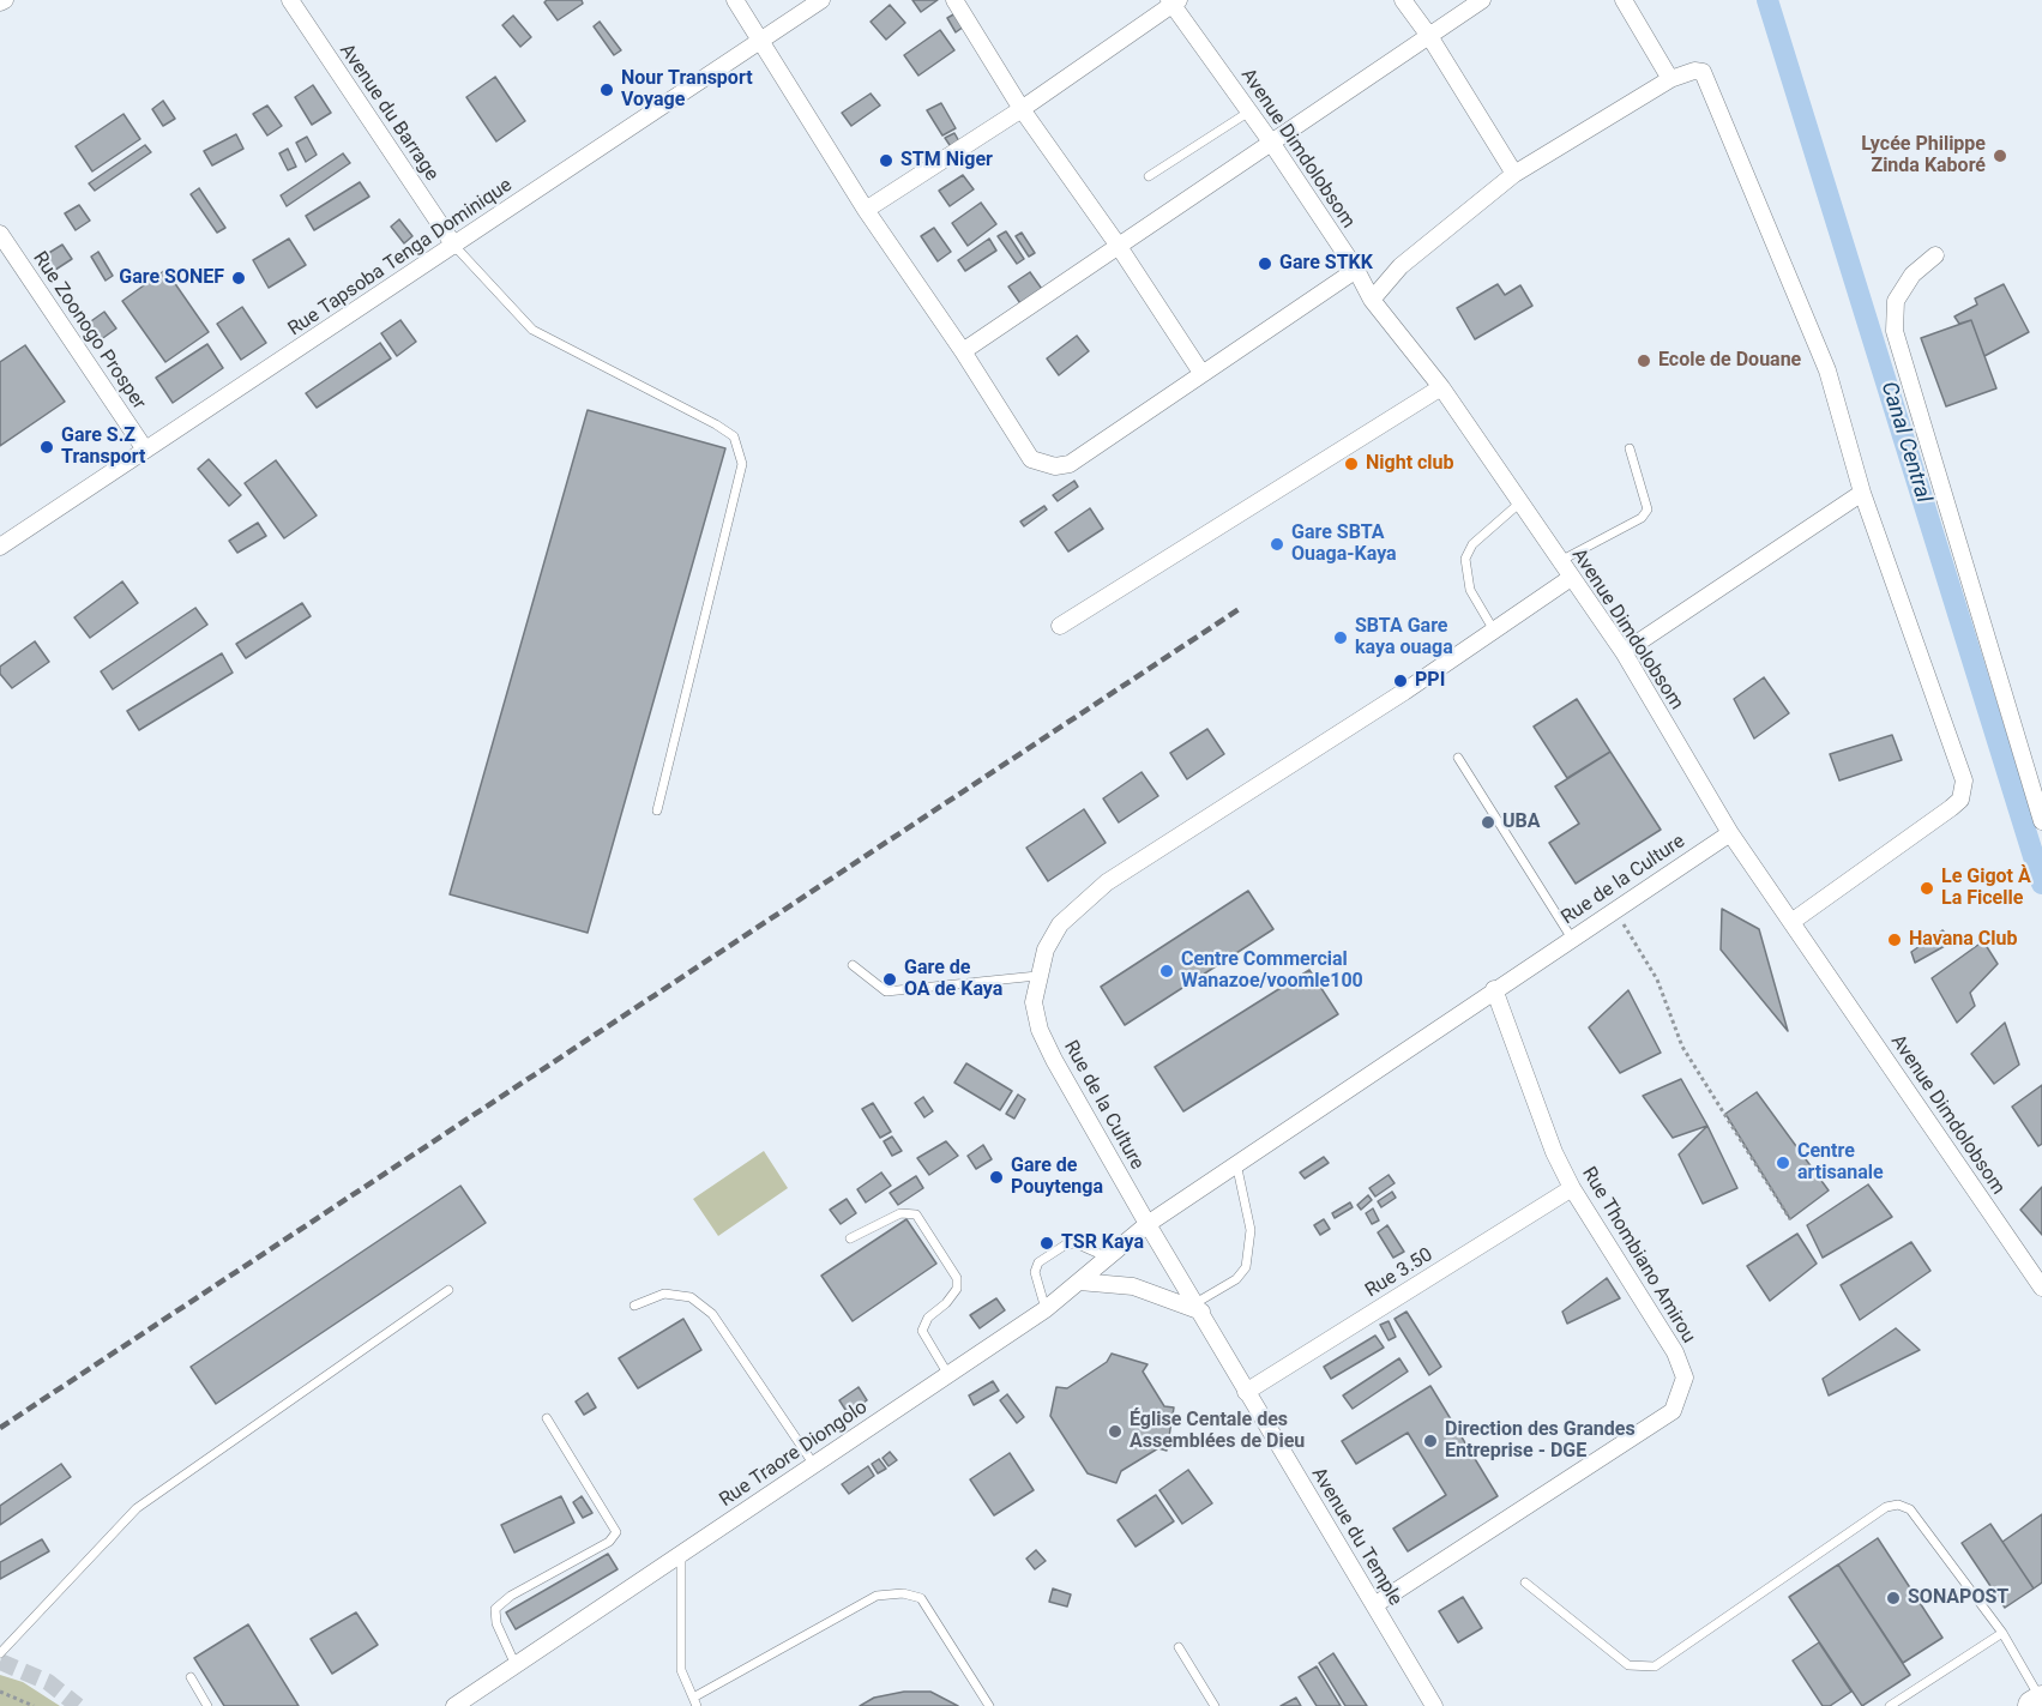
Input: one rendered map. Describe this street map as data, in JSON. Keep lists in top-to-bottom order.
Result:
{
  "streets": {
    "street": [
      "Avenue du Barrage",
      "Avenue Dimdolobsom",
      "Rue Tapsoba Tenga Dominique",
      "Rue Zoonogo Prosper",
      "Rue de la Culture",
      "Rue Thombiano Amirou",
      "Rue 3.50",
      "Rue Traore Diongolo",
      "Avenue du Temple"
    ]
  },
  "crossings": [
    ["Avenue du Barrage", "Rue Tapsoba Tenga Dominique"],
    ["Avenue Dimdolobsom", "Rue de la Culture"],
    ["Rue Tapsoba Tenga Dominique", "Rue Zoonogo Prosper"],
    ["Rue de la Culture", "Rue Thombiano Amirou"],
    ["Rue de la Culture", "Rue Traore Diongolo"],
    ["Rue de la Culture", "Avenue du Temple"],
    ["Rue Thombiano Amirou", "Rue 3.50"],
    ["Rue Thombiano Amirou", "Avenue du Temple"],
    ["Rue 3.50", "Avenue du Temple"],
    ["Rue Traore Diongolo", "Avenue du Temple"]
  ],
  "water": ["Canal Central"],
  "places": [
    "Nour Transport Voyage",
    "Lycée Philippe Zinda Kaboré",
    "STM Niger",
    "Gare STKK",
    "Gare SONEF",
    "Ecole de Douane",
    "Gare S.Z Transport",
    "Night club",
    "Gare SBTA Ouaga-Kaya",
    "SBTA Gare kaya ouaga",
    "PPI",
    "UBA",
    "Le Gigot À La Ficelle",
    "Havana Club",
    "Centre Commercial Wanazoe/voomle100",
    "Gare de OA de Kaya",
    "Centre artisanale",
    "Gare de Pouytenga",
    "TSR Kaya",
    "Église Centale des Assemblées de Dieu",
    "Direction des Grandes Entreprise - DGE",
    "SONAPOST"
  ]
}
